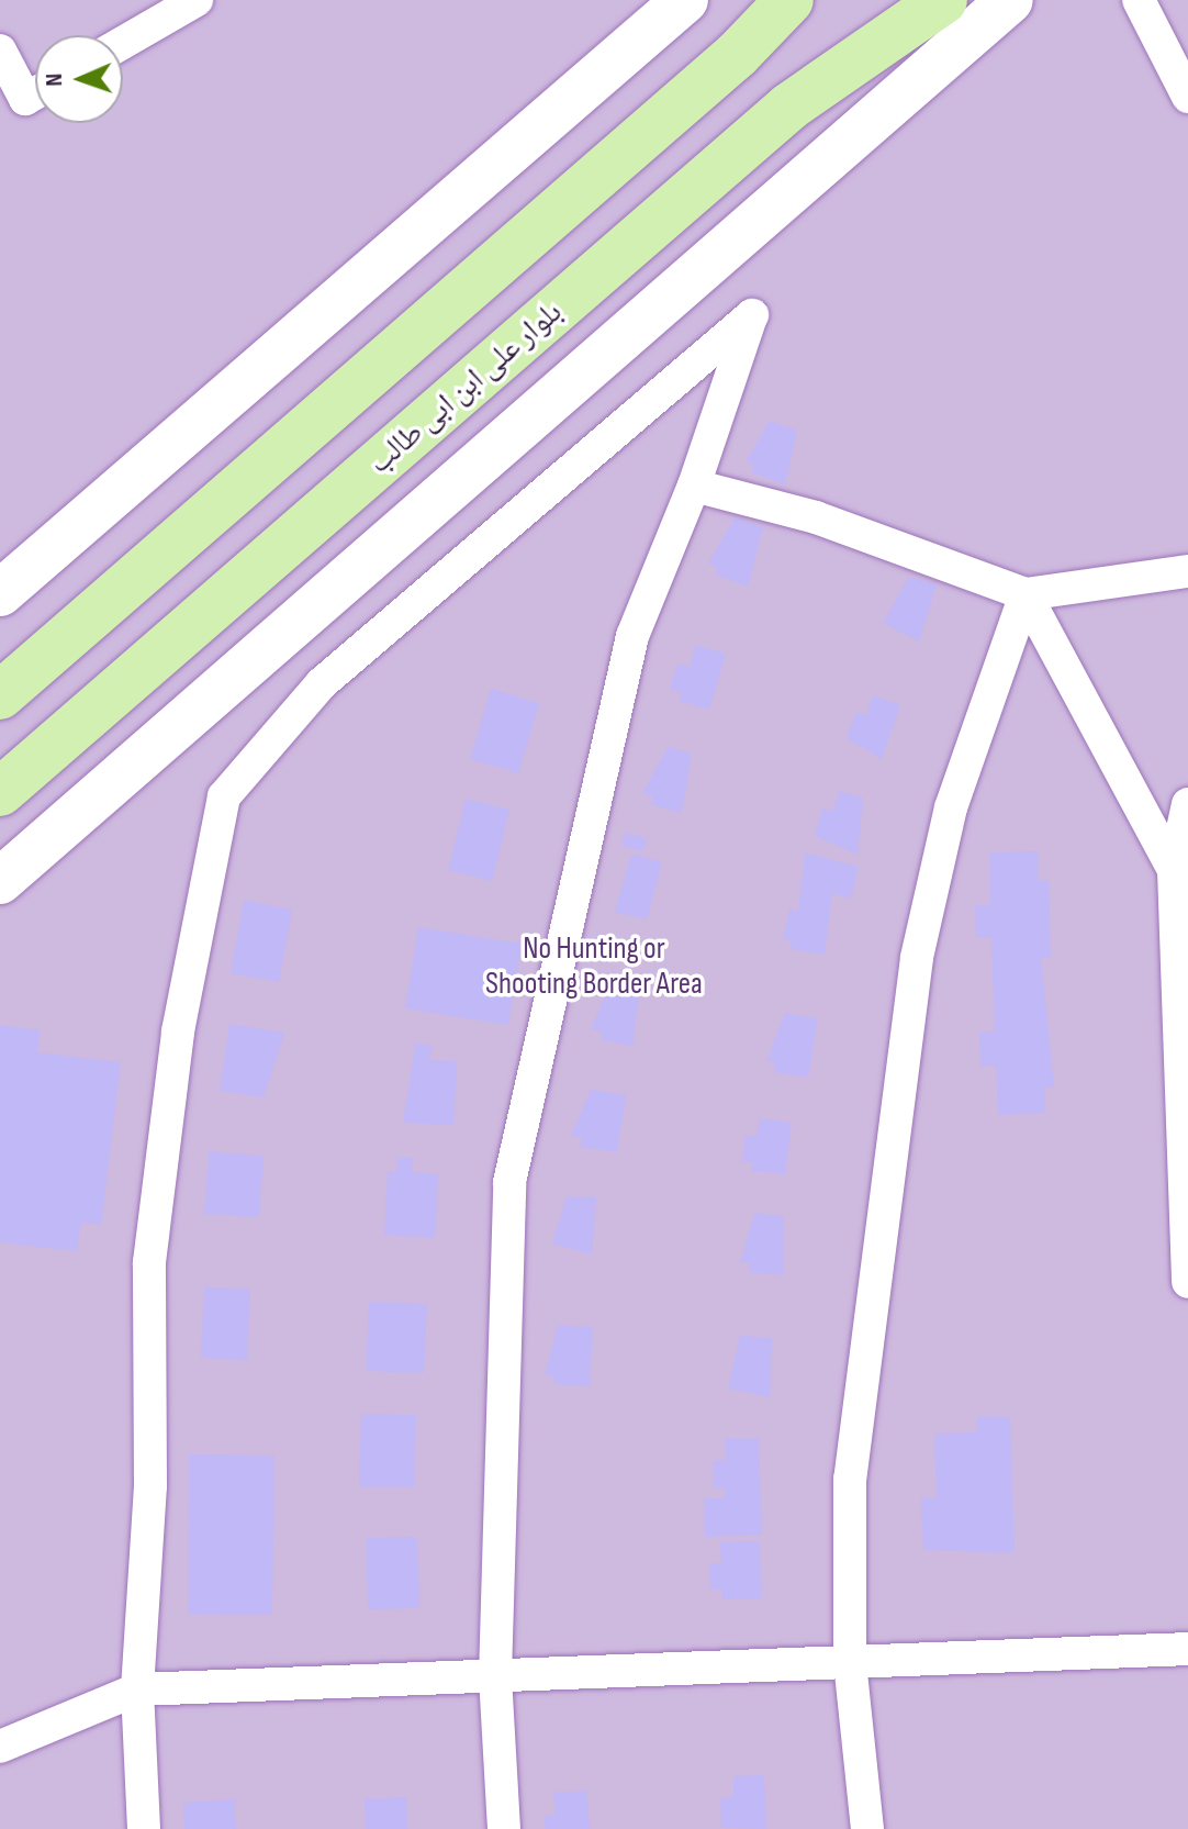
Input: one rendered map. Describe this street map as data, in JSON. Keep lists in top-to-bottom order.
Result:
{
  "streets": {
    "main road": ["بلوار علی ابن ابی طالب"]
  },
  "parks": ["No Hunting or Shooting Border Area"],
  "north": "left"
}
